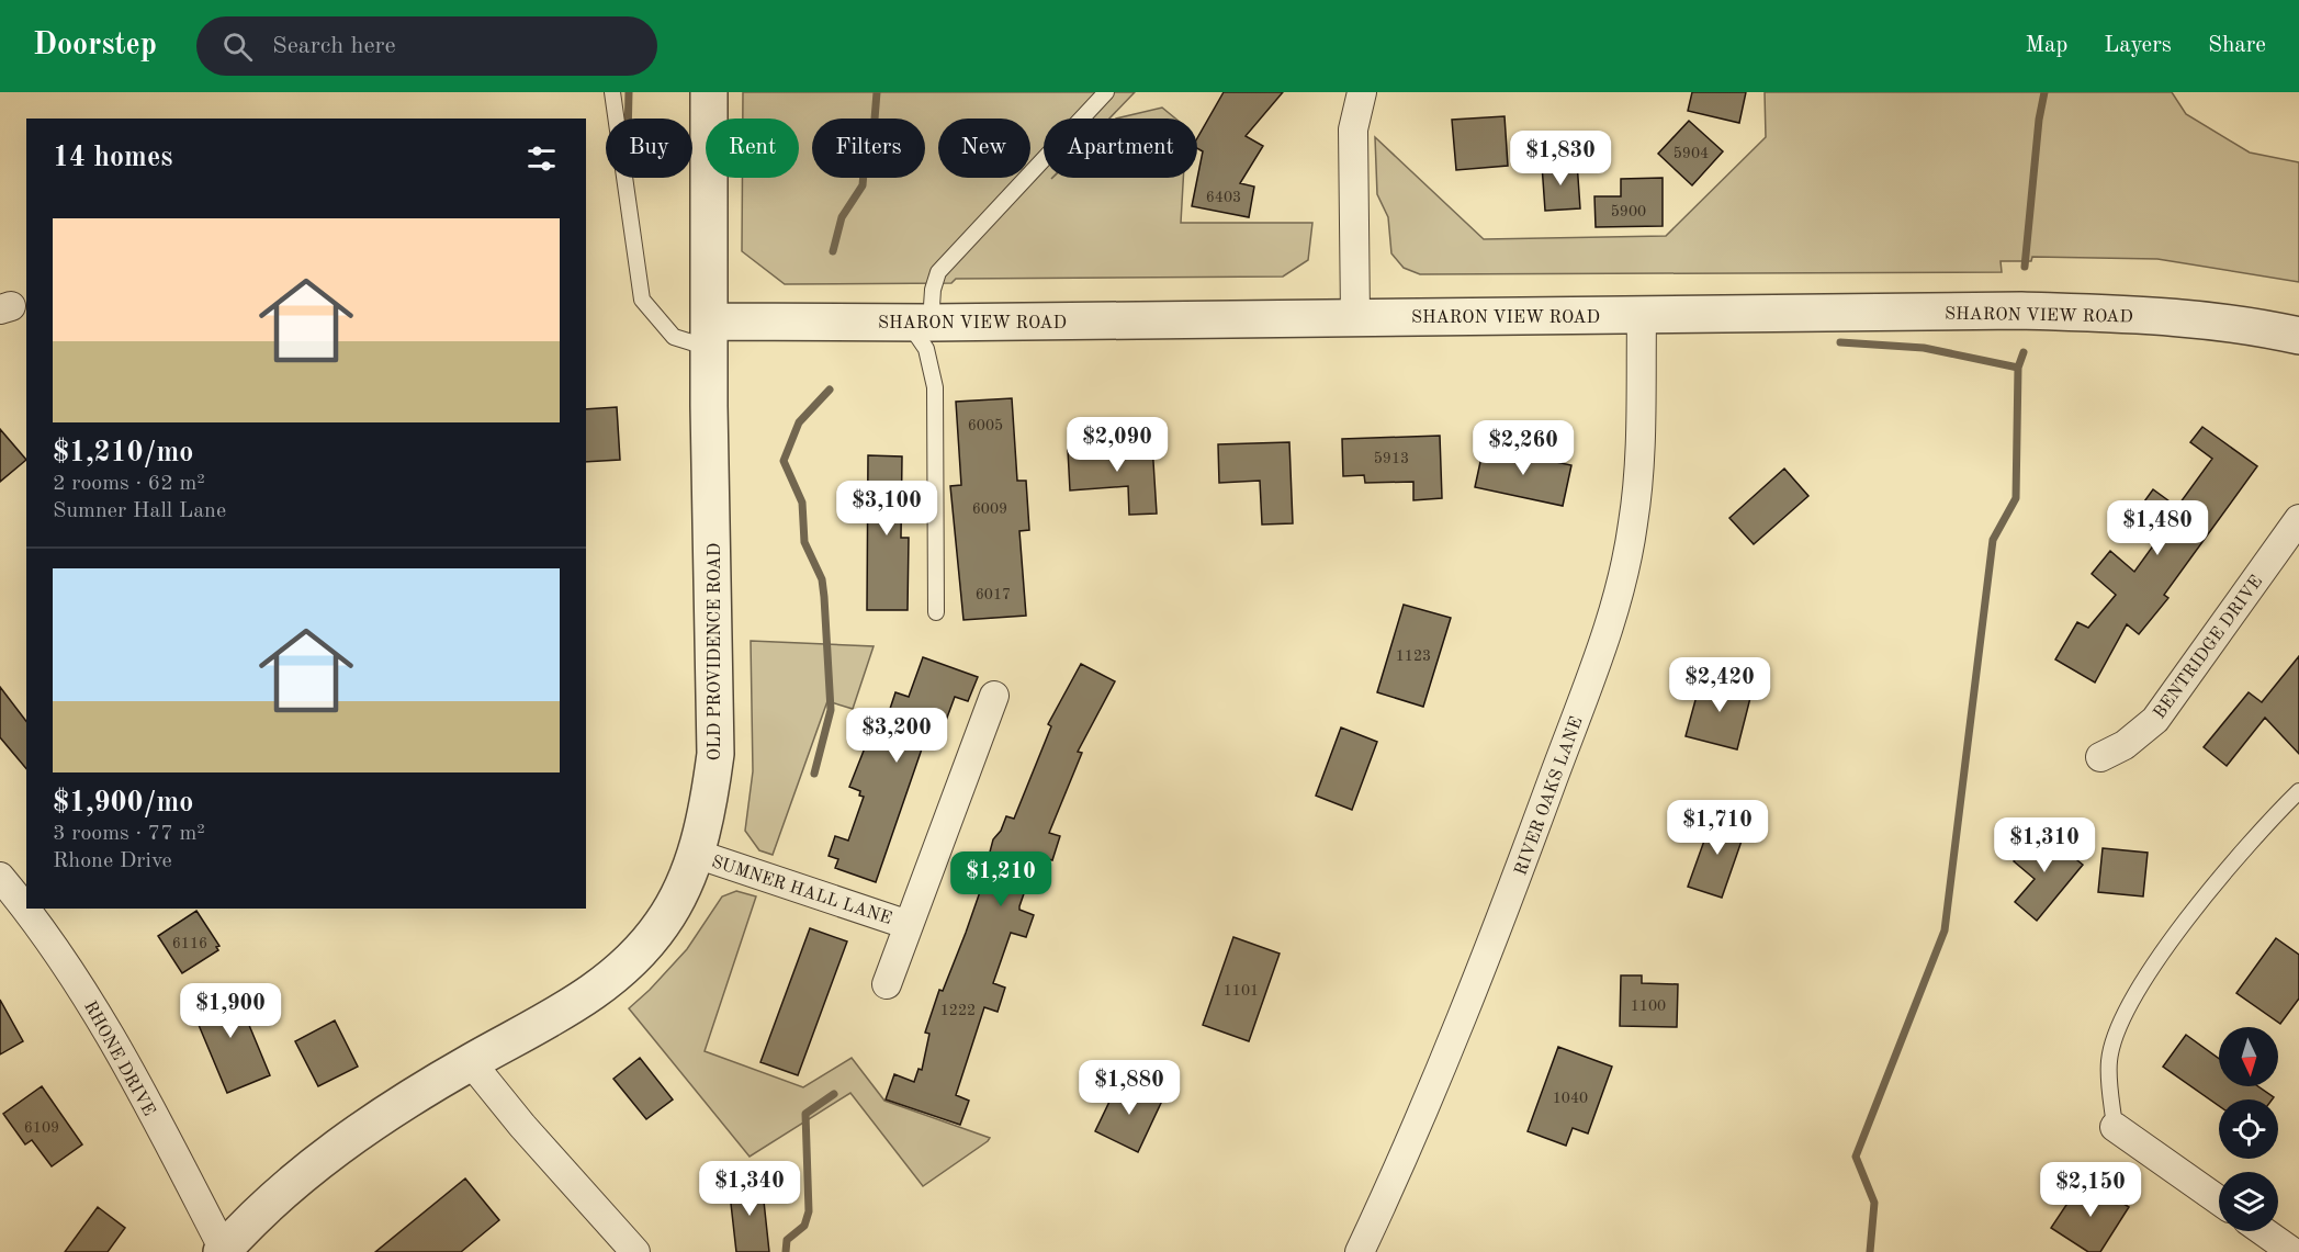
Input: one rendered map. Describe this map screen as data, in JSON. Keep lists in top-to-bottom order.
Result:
{
  "streets": {
    "street": [
      "SHARON VIEW ROAD",
      "BENTRIDGE DRIVE",
      "OLD PROVIDENCE ROAD",
      "RIVER OAKS LANE",
      "SUMNER HALL LANE",
      "RHONE DRIVE"
    ]
  },
  "crossings": [
    ["SHARON VIEW ROAD", "OLD PROVIDENCE ROAD"],
    ["SHARON VIEW ROAD", "RIVER OAKS LANE"],
    ["OLD PROVIDENCE ROAD", "SUMNER HALL LANE"],
    ["OLD PROVIDENCE ROAD", "RHONE DRIVE"]
  ],
  "house_numbers": [
    "5904",
    "6403",
    "5900",
    "6005",
    "5913",
    "6009",
    "6017",
    "1123",
    "6116",
    "1101",
    "1100",
    "1222",
    "1040",
    "6109"
  ],
  "north": "bottom",
  "page": {
    "header": "Doorstep",
    "search": "Search here",
    "nav": ["Map", "Layers", "Share"],
    "chip": [
      "Buy",
      "Rent",
      "Filters",
      "New",
      "Apartment"
    ],
    "heading": "14 homes",
    "price": [
      "$1,830",
      "$2,090",
      "$2,260",
      "$3,100",
      "$1,480",
      "$2,420",
      "$3,200",
      "$1,710",
      "$1,310",
      "$1,210",
      "$1,900",
      "$1,880",
      "$1,340",
      "$2,150"
    ],
    "list": [
      {
        "name": "$1,210/mo",
        "note": "2 rooms · 62 m² · Sumner Hall Lane"
      },
      {
        "name": "$1,900/mo",
        "note": "3 rooms · 77 m² · Rhone Drive"
      }
    ]
  }
}
